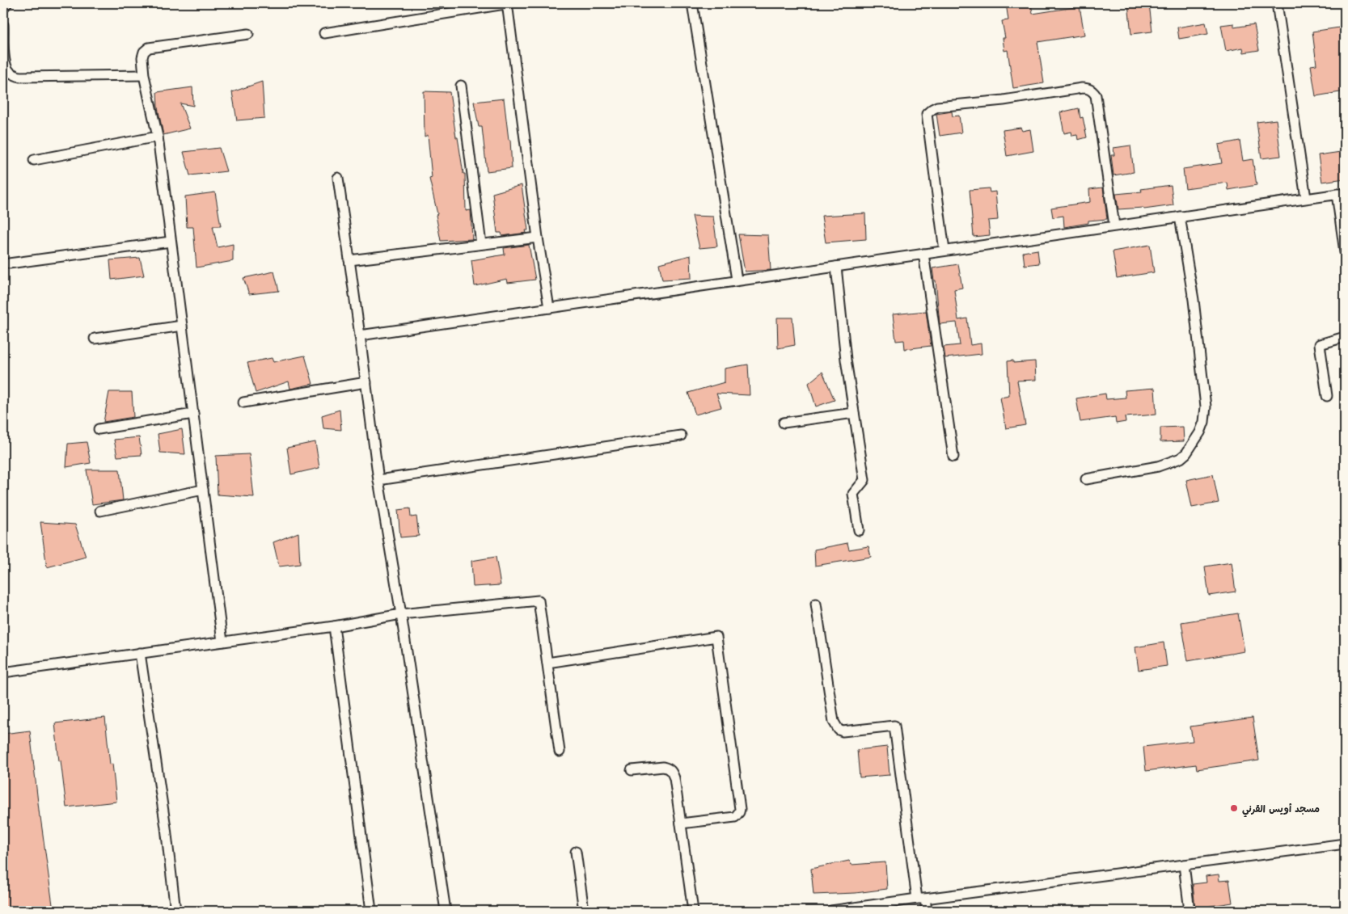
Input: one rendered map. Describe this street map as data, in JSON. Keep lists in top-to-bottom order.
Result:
{
  "places": ["مسجد أويس القرني"]
}
